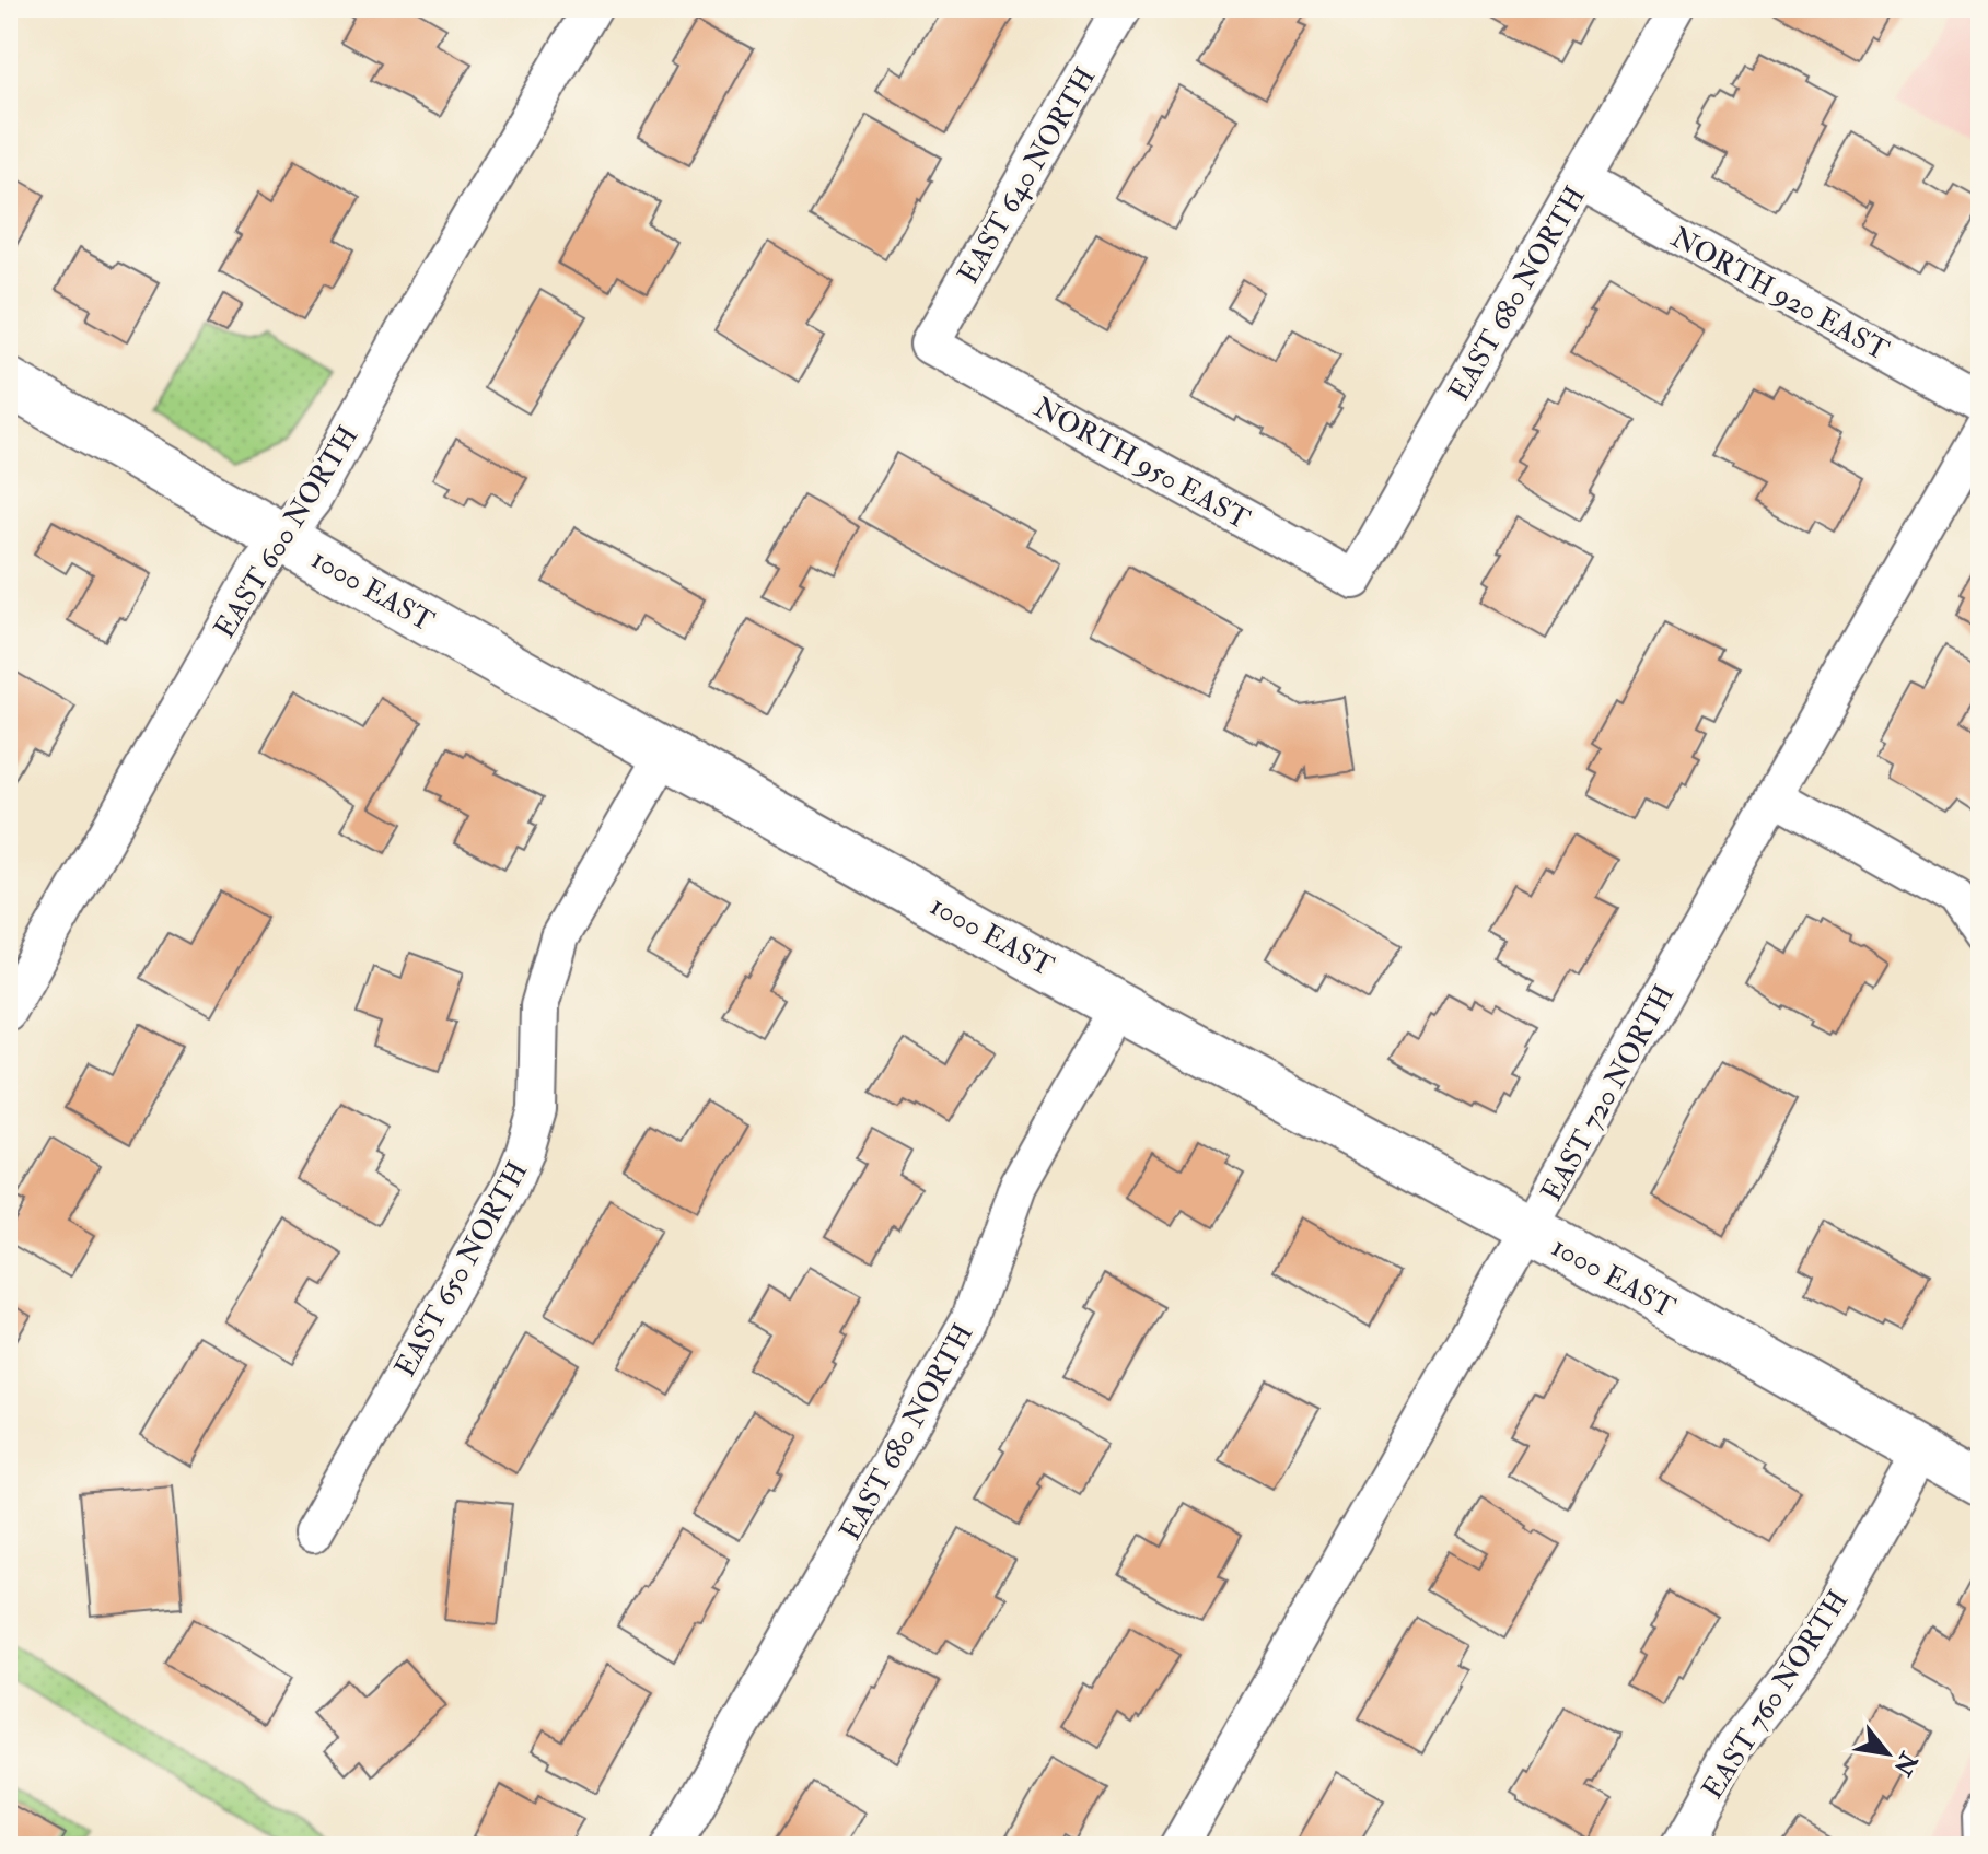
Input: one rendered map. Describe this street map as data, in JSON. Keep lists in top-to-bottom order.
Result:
{
  "streets": {
    "street": [
      "EAST 640 NORTH",
      "EAST 680 NORTH",
      "NORTH 920 EAST",
      "NORTH 950 EAST",
      "EAST 600 NORTH",
      "1000 EAST",
      "EAST 720 NORTH",
      "EAST 650 NORTH",
      "EAST 760 NORTH"
    ]
  },
  "crossings": [
    ["EAST 640 NORTH", "NORTH 950 EAST"],
    ["EAST 680 NORTH", "NORTH 920 EAST"],
    ["EAST 680 NORTH", "NORTH 950 EAST"],
    ["EAST 680 NORTH", "1000 EAST"],
    ["EAST 600 NORTH", "1000 EAST"],
    ["1000 EAST", "EAST 720 NORTH"],
    ["1000 EAST", "EAST 650 NORTH"],
    ["1000 EAST", "EAST 760 NORTH"]
  ],
  "north": "bottom right"
}
